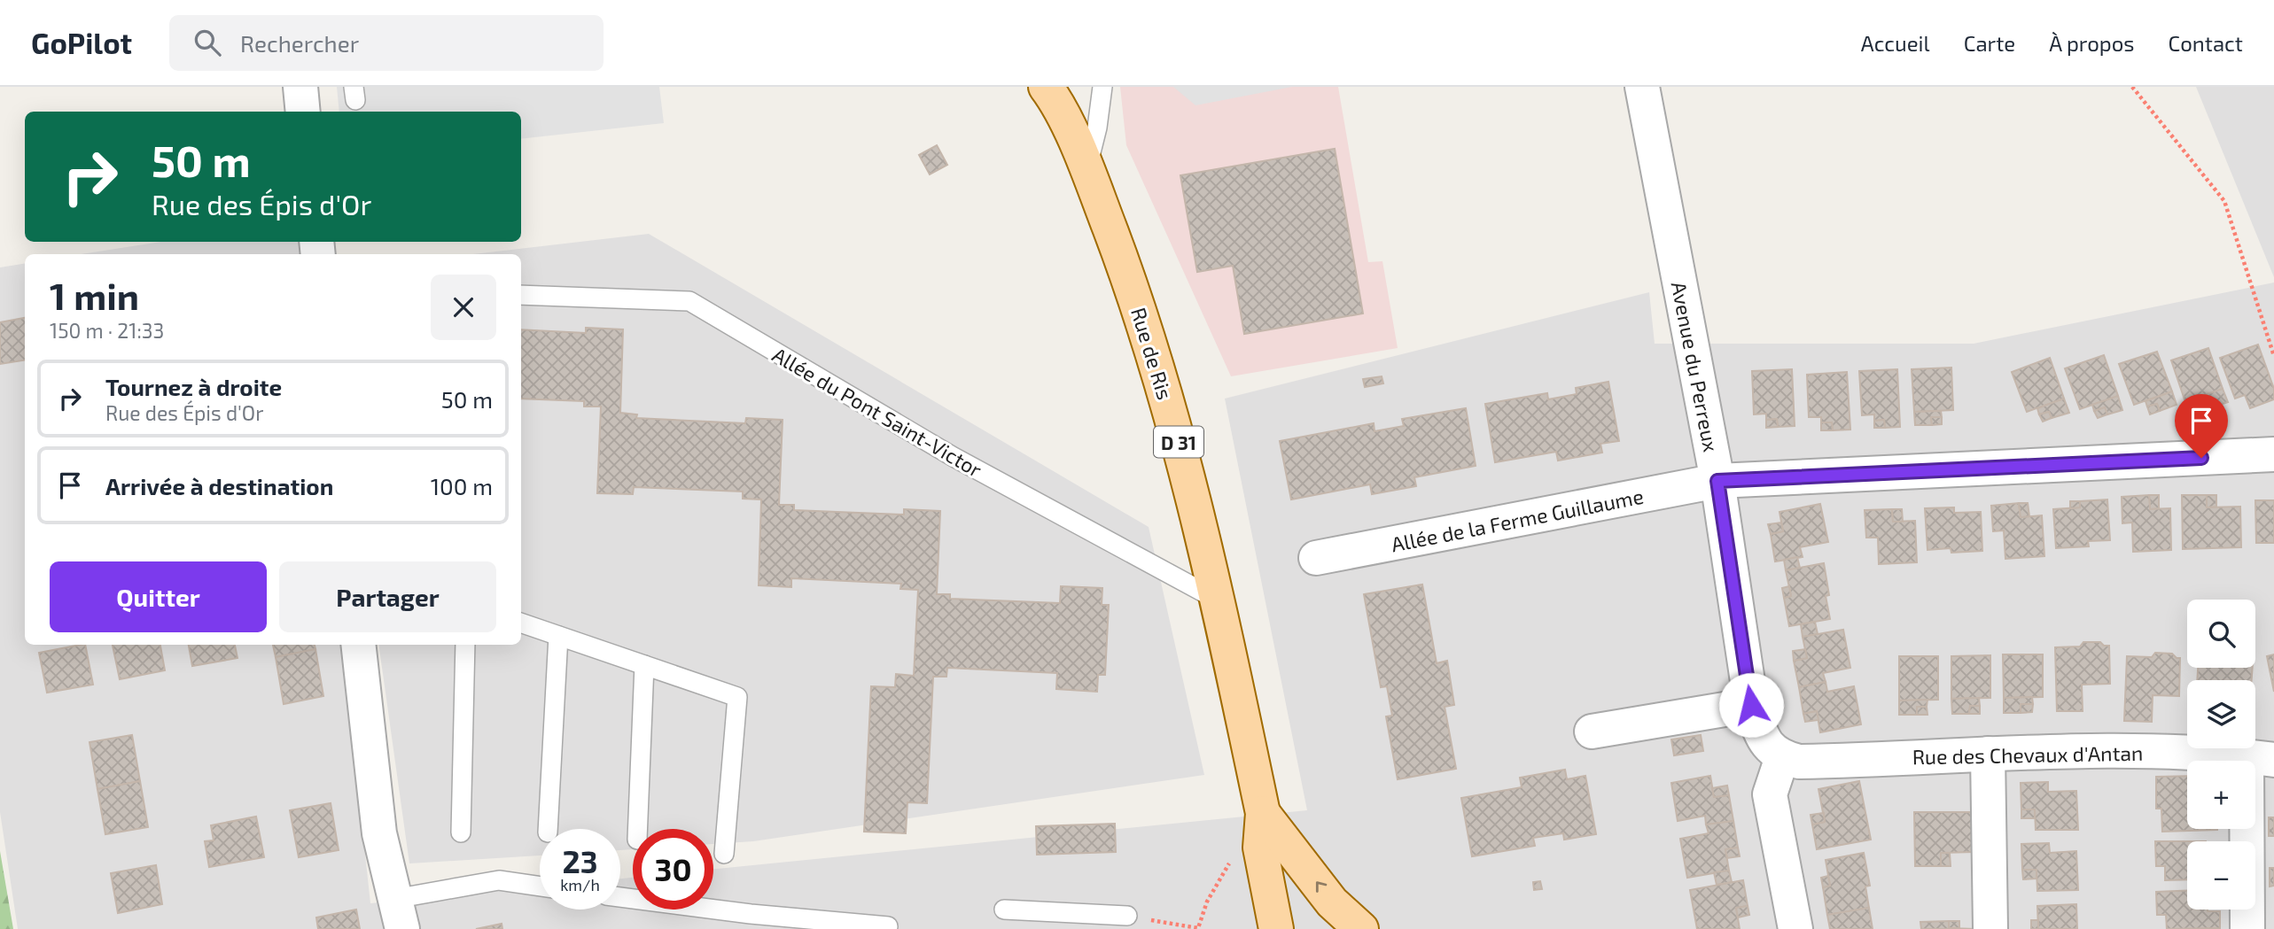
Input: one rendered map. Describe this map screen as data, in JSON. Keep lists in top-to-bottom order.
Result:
{
  "streets": {
    "main road": ["Rue de Ris", "D 31"],
    "street": ["Avenue du Perreux", "Allée de la Ferme Guillaume", "Rue des Chevaux d'Antan"],
    "lane": ["Allée du Pont Saint-Victor"]
  },
  "crossings": [
    ["Rue de Ris", "Allée du Pont Saint-Victor"],
    ["Avenue du Perreux", "Allée de la Ferme Guillaume"],
    ["Avenue du Perreux", "Rue des Chevaux d'Antan"]
  ],
  "page": {
    "header": "GoPilot",
    "search": "Rechercher",
    "nav": [
      "Accueil",
      "Carte",
      "À propos",
      "Contact"
    ],
    "turn": ["50 m", "Rue des Épis d'Or"],
    "heading": ["1 min", "150 m · 21:33"],
    "list": [
      {
        "name": "Tournez à droite",
        "note": "Rue des Épis d'Or",
        "value": "50 m"
      },
      {
        "name": "Arrivée à destination",
        "value": "100 m"
      }
    ],
    "buttons": ["Quitter", "Partager"],
    "map_buttons": ["+", "−"],
    "speed": "23 km/h",
    "limit": "30"
  }
}
